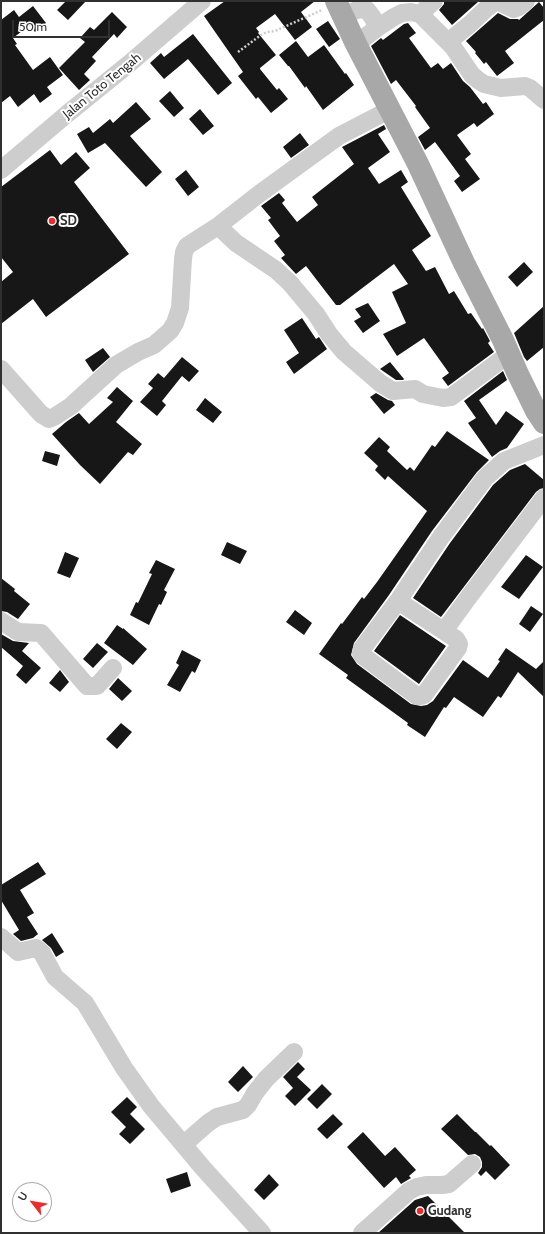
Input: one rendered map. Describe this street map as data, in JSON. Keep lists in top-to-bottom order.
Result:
{
  "streets": {
    "street": ["Jalan Toto Tengah"]
  },
  "places": ["SD", "Gudang"],
  "scale_bar": "50 m",
  "north": "top left"
}
